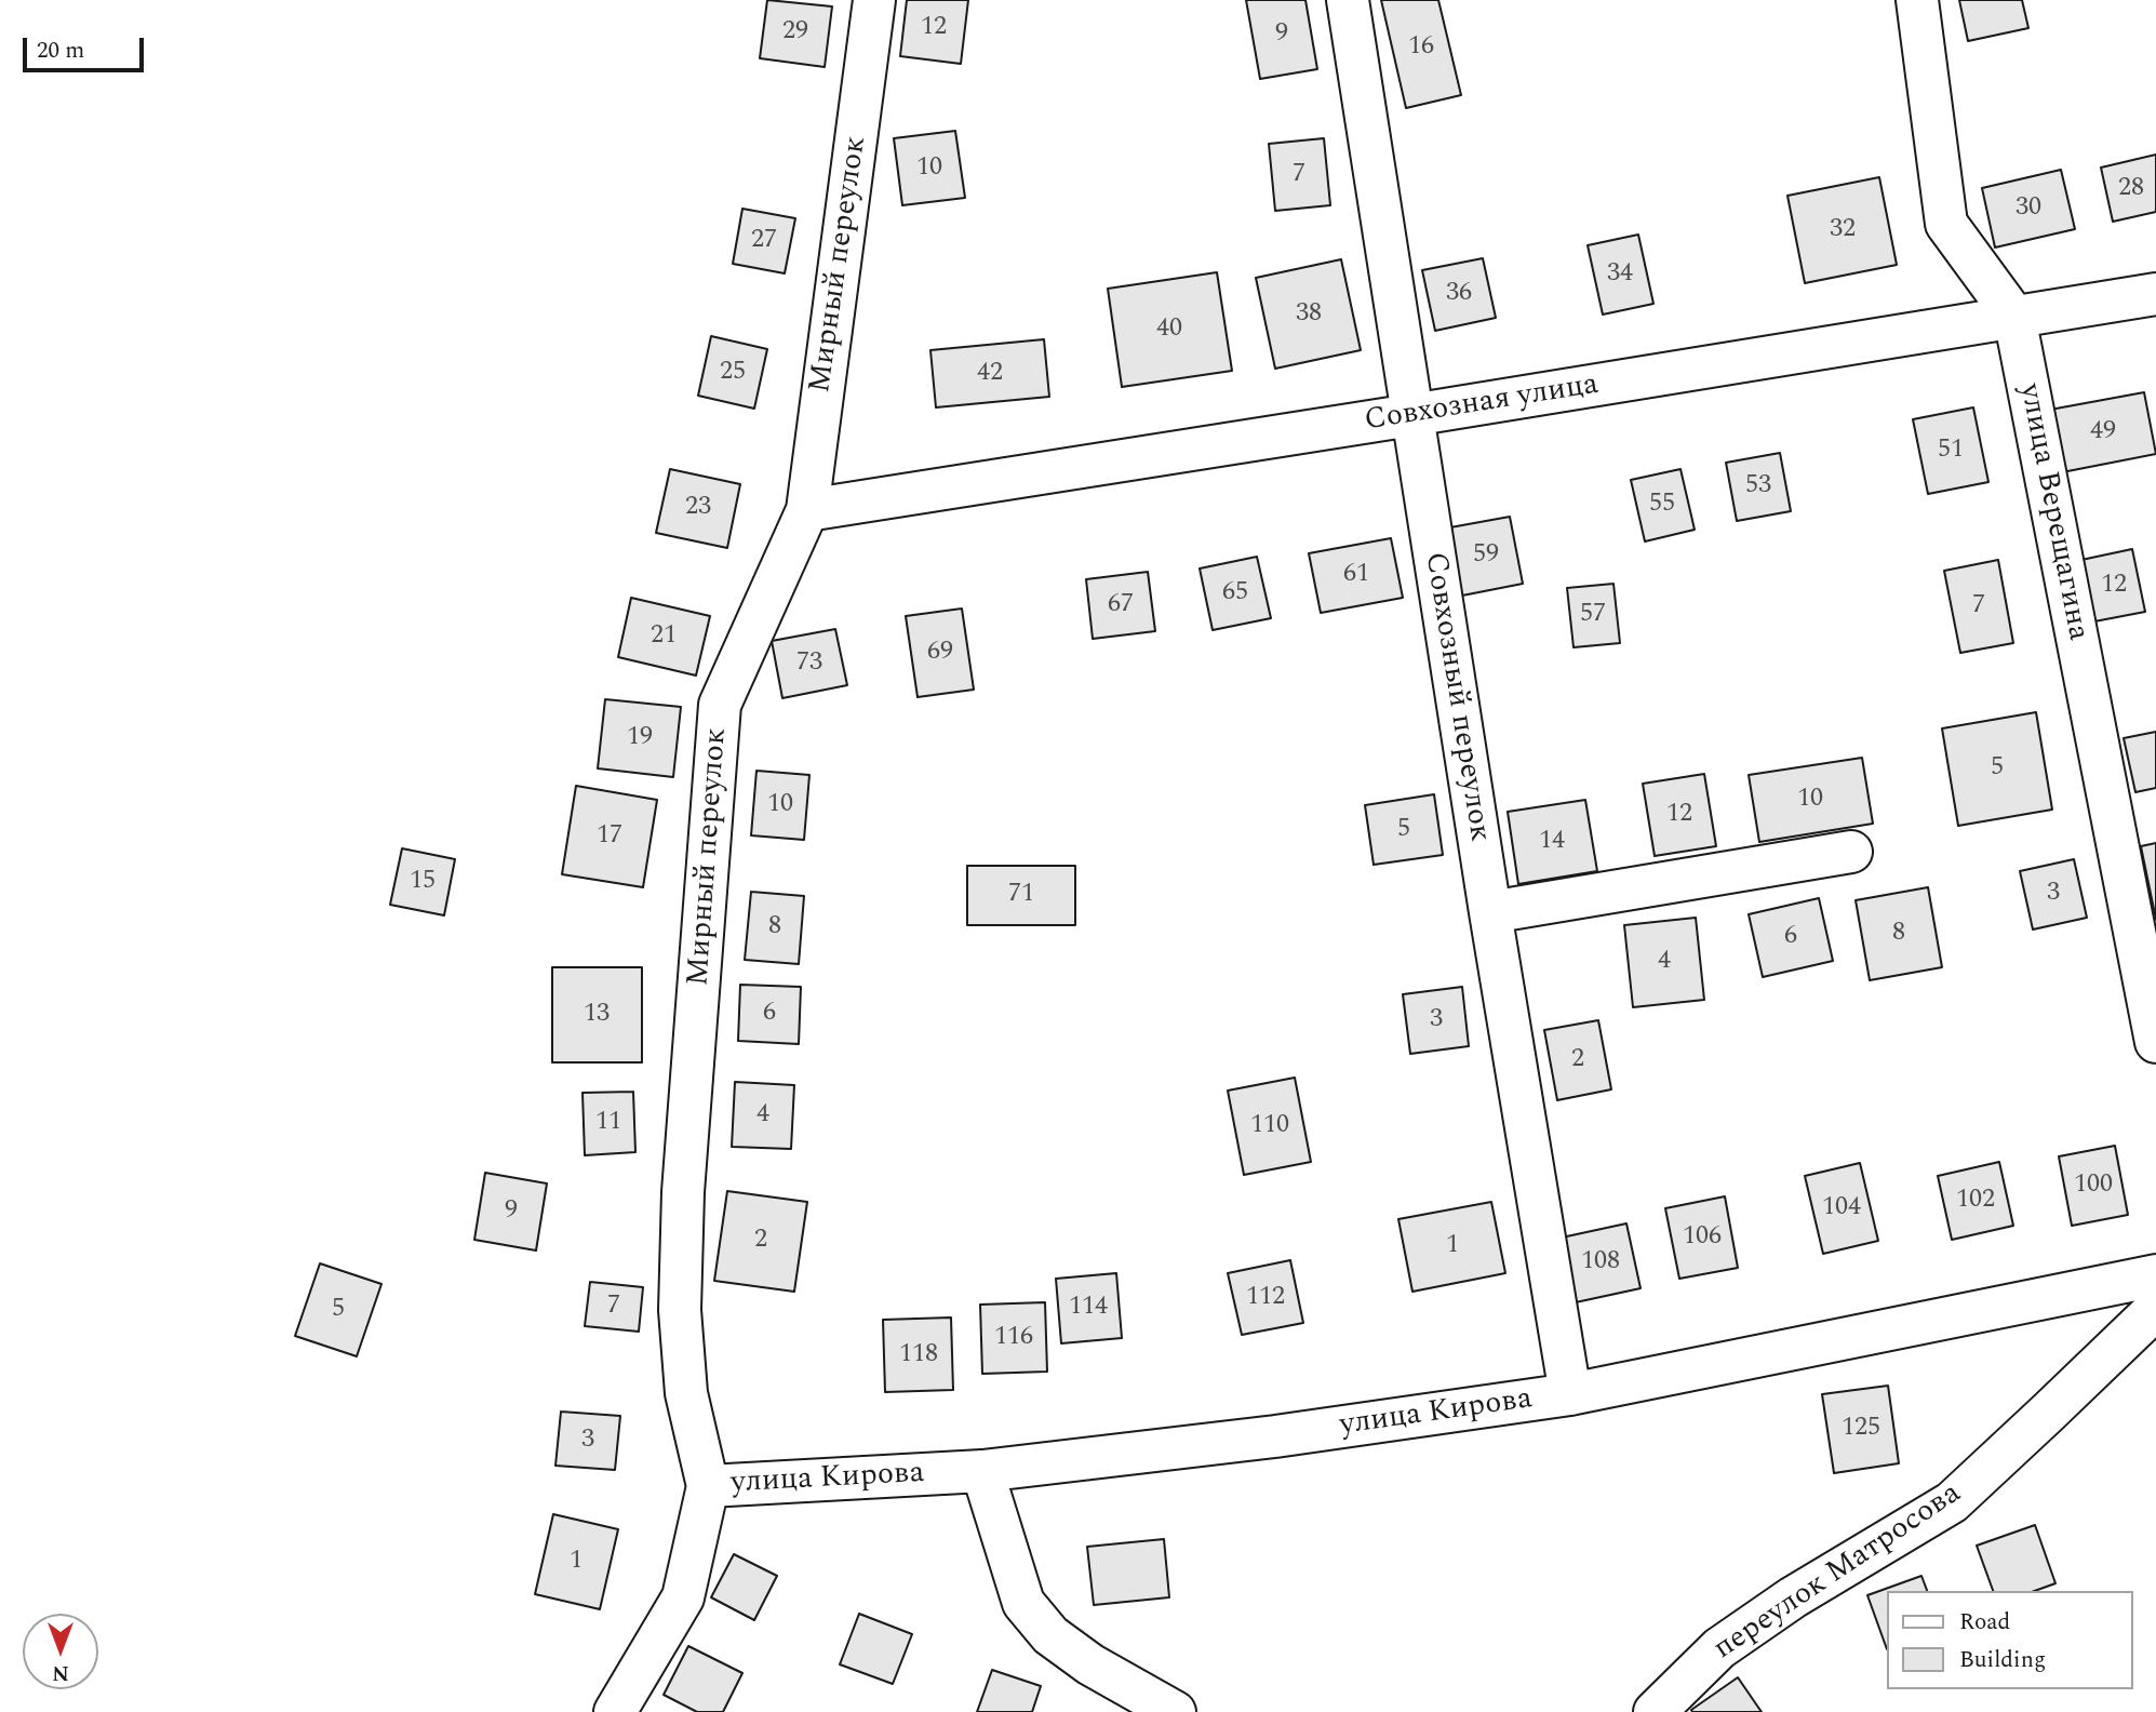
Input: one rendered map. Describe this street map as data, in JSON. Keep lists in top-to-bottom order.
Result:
{
  "streets": {
    "street": [
      "Мирный переулок",
      "Совхозная улица",
      "улица Верещагина",
      "Совхозный переулок",
      "улица Кирова",
      "переулок Матросова"
    ]
  },
  "crossings": [
    ["Мирный переулок", "Совхозная улица"],
    ["Мирный переулок", "улица Кирова"],
    ["Совхозная улица", "улица Верещагина"],
    ["Совхозная улица", "Совхозный переулок"],
    ["Совхозный переулок", "улица Кирова"]
  ],
  "house_numbers": [
    "12",
    "29",
    "9",
    "16",
    "10",
    "7",
    "28",
    "30",
    "32",
    "27",
    "34",
    "36",
    "38",
    "40",
    "25",
    "42",
    "49",
    "51",
    "53",
    "55",
    "23",
    "59",
    "61",
    "12",
    "65",
    "67",
    "7",
    "57",
    "21",
    "69",
    "73",
    "19",
    "5",
    "10",
    "10",
    "12",
    "5",
    "17",
    "14",
    "15",
    "3",
    "71",
    "8",
    "8",
    "6",
    "4",
    "6",
    "13",
    "3",
    "2",
    "4",
    "11",
    "110",
    "100",
    "102",
    "104",
    "9",
    "106",
    "2",
    "1",
    "108",
    "112",
    "7",
    "114",
    "5",
    "116",
    "118",
    "125",
    "3",
    "1"
  ],
  "legend": ["Road", "Building"],
  "scale_bar": "20 m",
  "north": "bottom"
}
